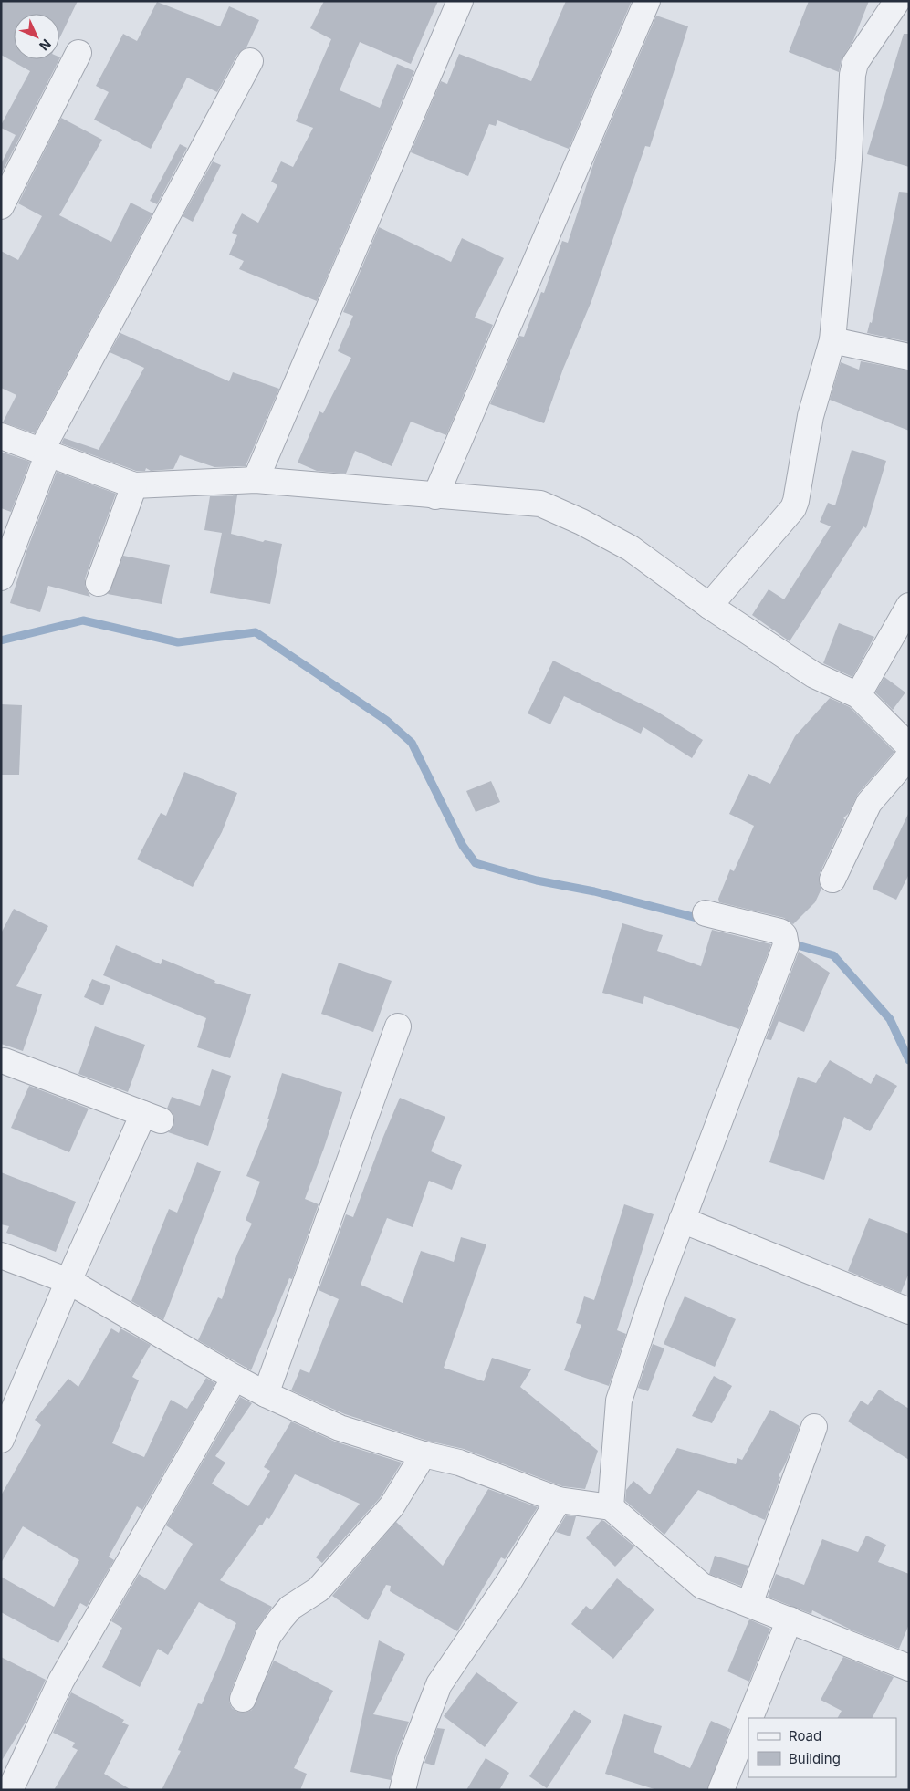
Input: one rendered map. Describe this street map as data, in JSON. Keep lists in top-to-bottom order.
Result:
{
  "legend": ["Road", "Building"],
  "north": "bottom right"
}
